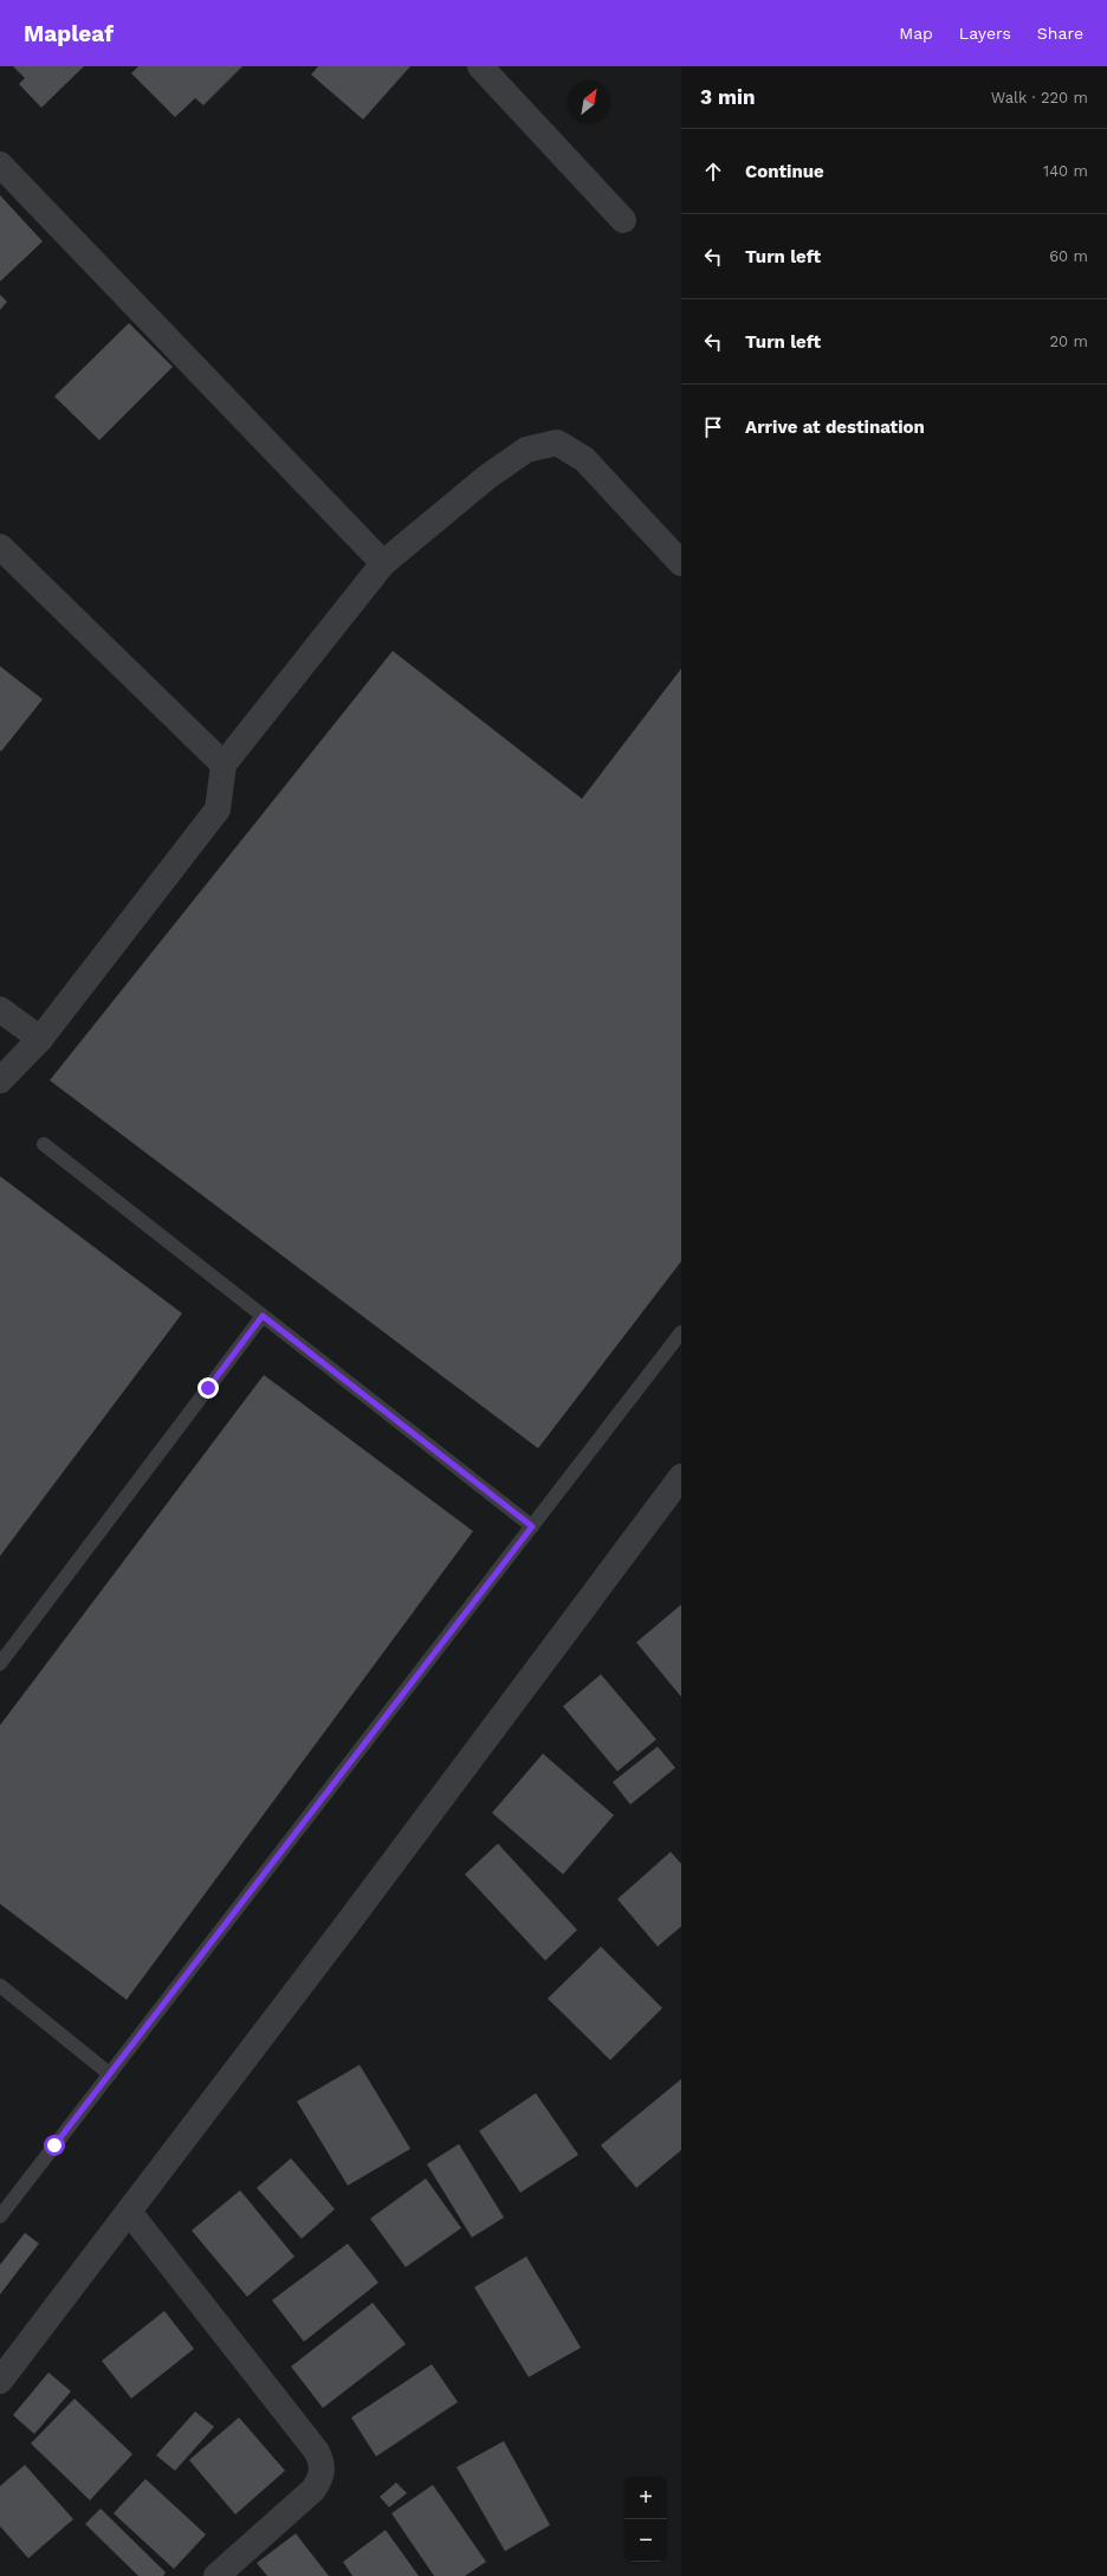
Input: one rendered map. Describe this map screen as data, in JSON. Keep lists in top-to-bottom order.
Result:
{
  "north": "top right",
  "page": {
    "header": "Mapleaf",
    "nav": ["Map", "Layers", "Share"],
    "heading": ["3 min", "Walk · 220 m"],
    "list": [
      ["Continue", "140 m"],
      ["Turn left", "60 m"],
      ["Turn left", "20 m"],
      "Arrive at destination"
    ],
    "map_buttons": ["+", "−"]
  }
}
